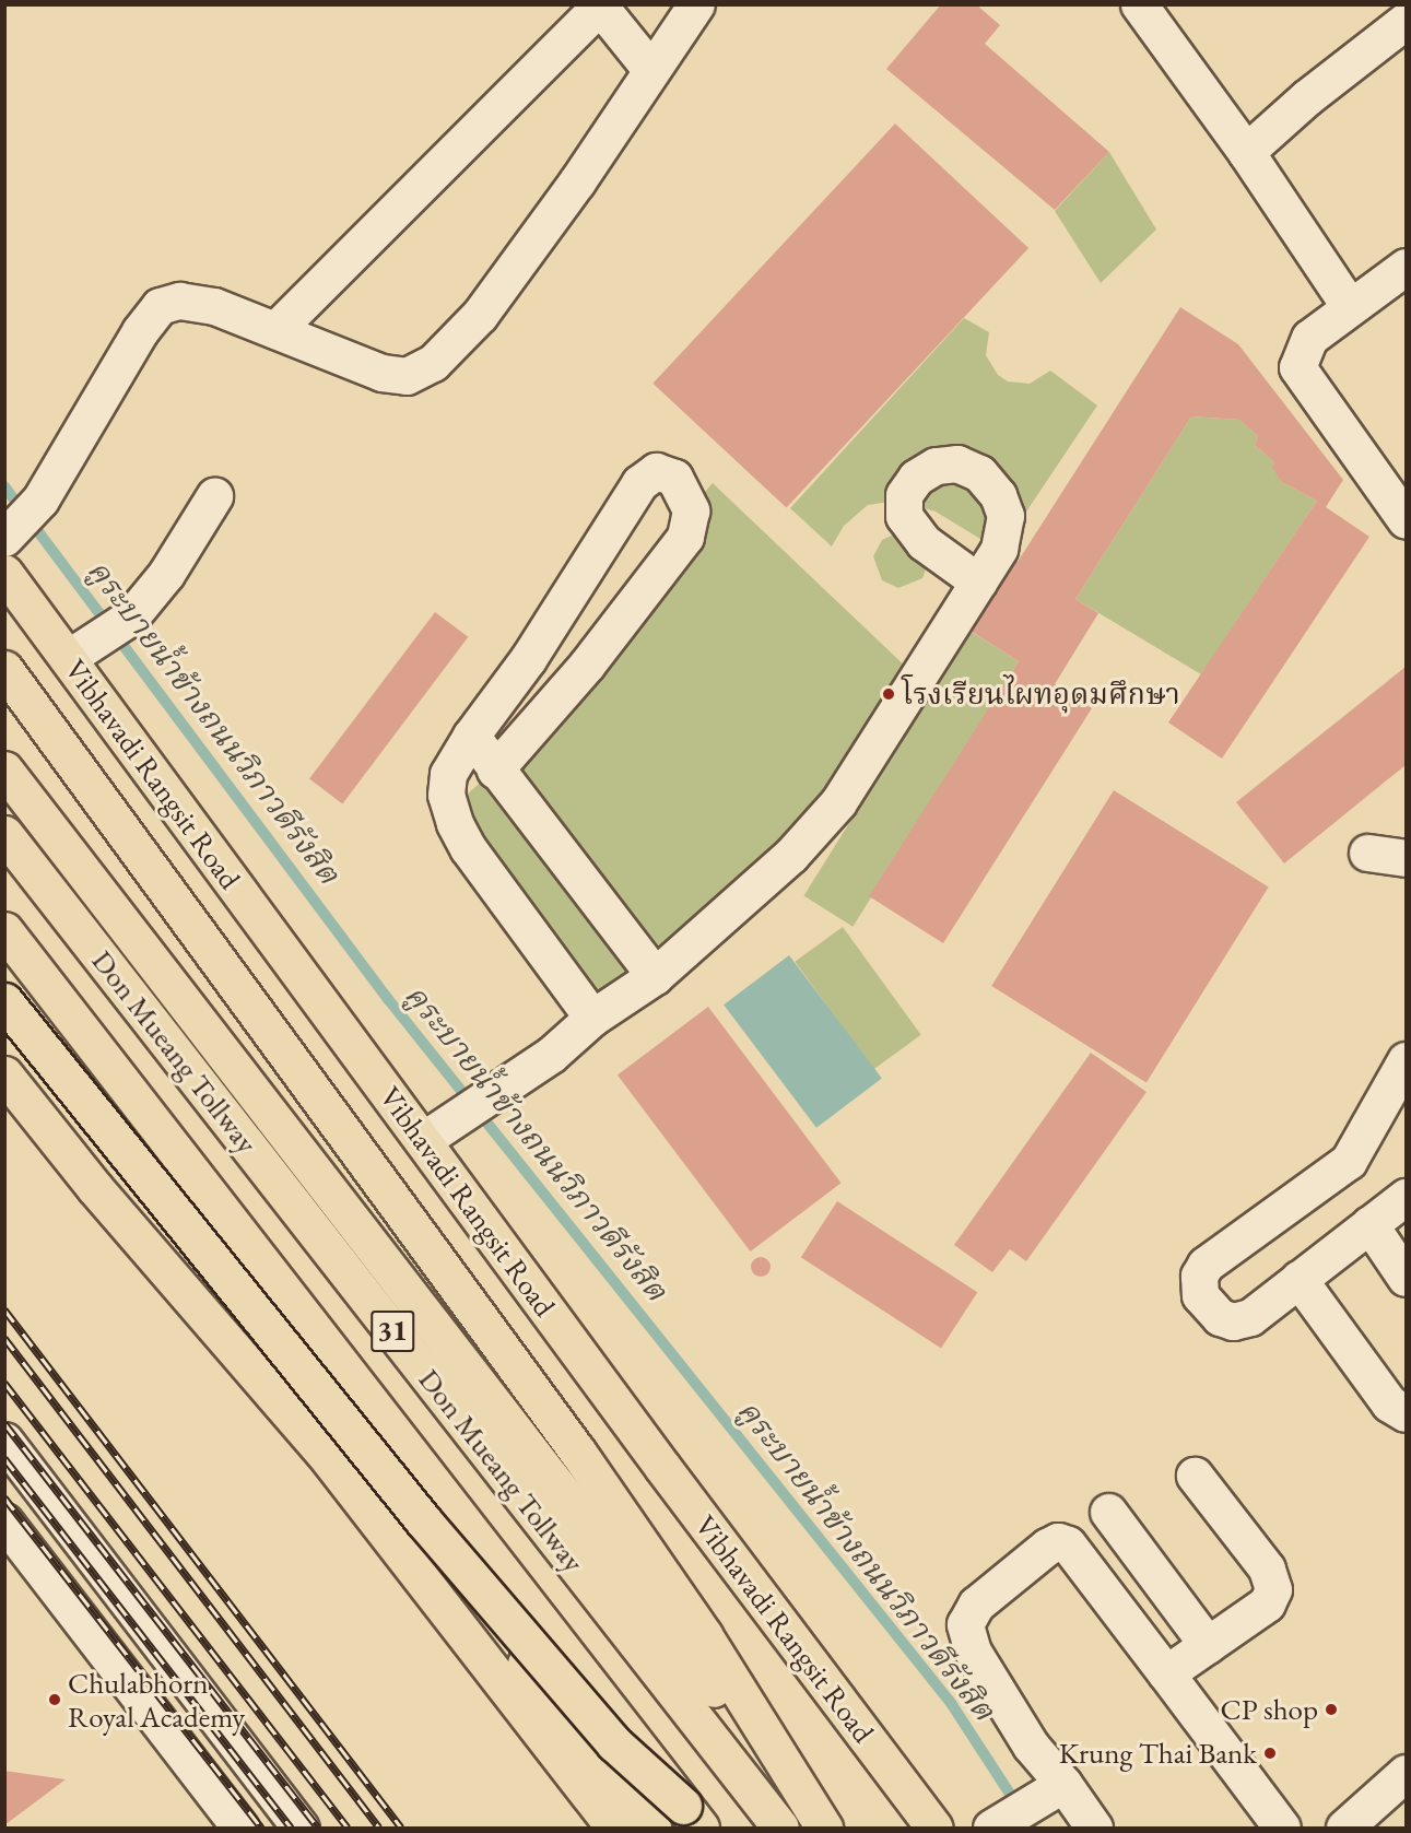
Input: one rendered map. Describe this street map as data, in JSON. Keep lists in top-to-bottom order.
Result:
{
  "streets": {
    "main road": ["Vibhavadi Rangsit Road", "Don Mueang Tollway", "31"]
  },
  "water": ["คูระบายน้ำข้างถนนวิภาวดีรังสิต"],
  "places": [
    "โรงเรียนไผทอุดมศึกษา",
    "Chulabhorn Royal Academy",
    "CP shop",
    "Krung Thai Bank"
  ]
}
